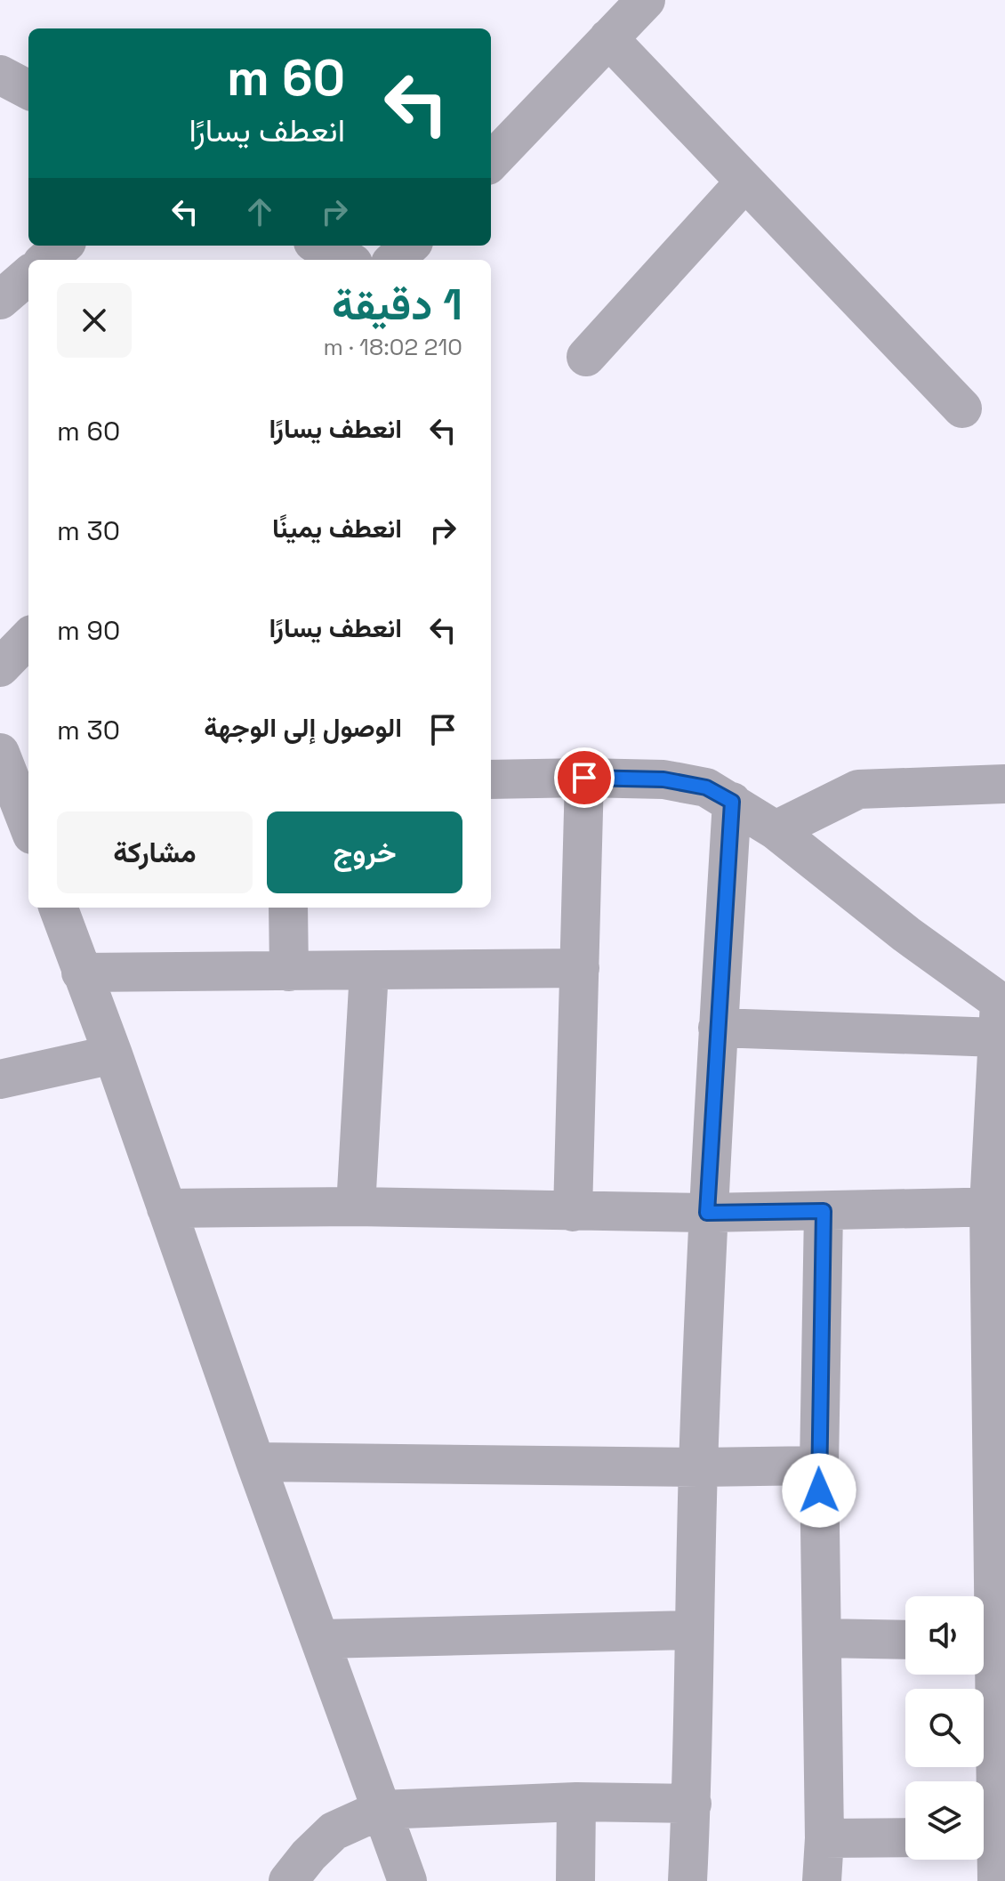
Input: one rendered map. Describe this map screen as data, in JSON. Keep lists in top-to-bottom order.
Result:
{
  "page": {
    "turn": ["60 m", "انعطف يسارًا"],
    "heading": ["1 دقيقة", "210 m · 18:02"],
    "list": [
      {
        "name": "انعطف يسارًا",
        "value": "60 m"
      },
      {
        "name": "انعطف يمينًا",
        "value": "30 m"
      },
      {
        "name": "انعطف يسارًا",
        "value": "90 m"
      },
      {
        "name": "الوصول إلى الوجهة",
        "value": "30 m"
      }
    ],
    "buttons": ["خروج", "مشاركة"]
  }
}
